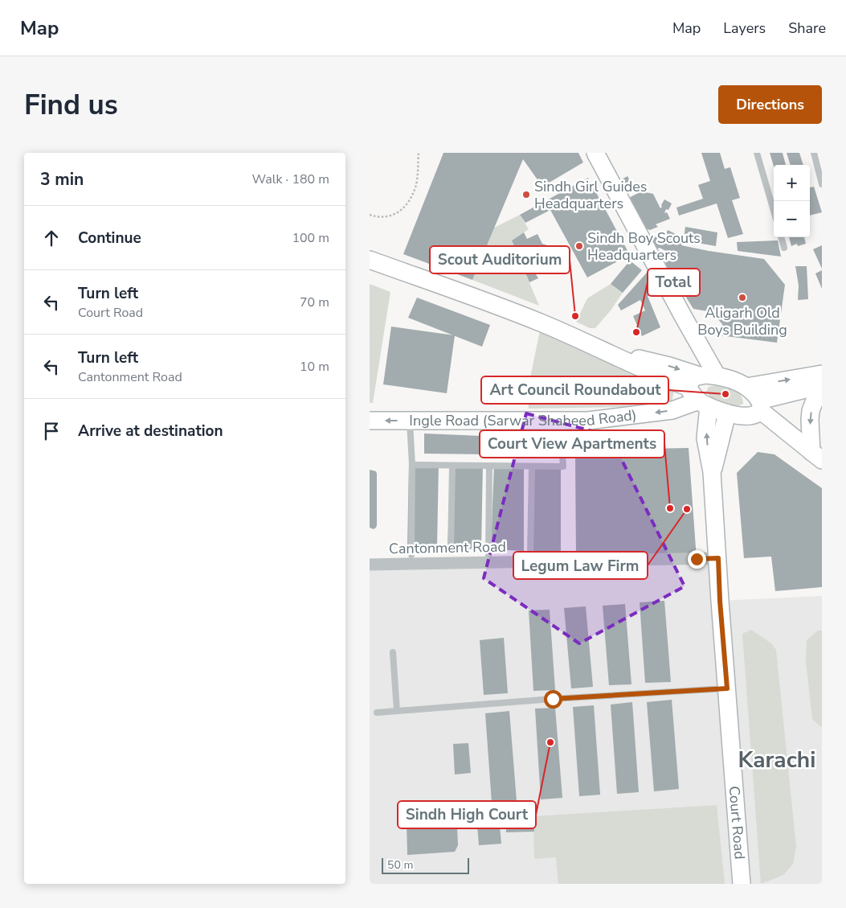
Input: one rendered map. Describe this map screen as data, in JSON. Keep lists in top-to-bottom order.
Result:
{
  "streets": {
    "main road": ["Ingle Road (Sarwar Shaheed Road)", "Court Road"],
    "street": ["Cantonment Road"]
  },
  "crossings": [
    ["Ingle Road (Sarwar Shaheed Road)", "Court Road"],
    ["Cantonment Road", "Court Road"]
  ],
  "one_way": ["Ingle Road (Sarwar Shaheed Road)"],
  "districts": ["Karachi"],
  "places": [
    "Sindh Girl Guides Headquarters",
    "Sindh Boy Scouts Headquarters",
    "Aligarh Old Boys Building",
    "Scout Auditorium",
    "Total",
    "Art Council Roundabout",
    "Court View Apartments",
    "Legum Law Firm",
    "Sindh High Court"
  ],
  "scale_bar": "50 m",
  "page": {
    "header": "Map",
    "nav": ["Map", "Layers", "Share"],
    "buttons": "Directions",
    "title": "Find us",
    "heading": ["3 min", "Walk · 180 m"],
    "map_buttons": ["+", "−"],
    "list": [
      ["Continue", "100 m"],
      ["Turn left", "Court Road", "70 m"],
      ["Turn left", "Cantonment Road", "10 m"],
      "Arrive at destination"
    ],
    "scale": "50 m"
  }
}
